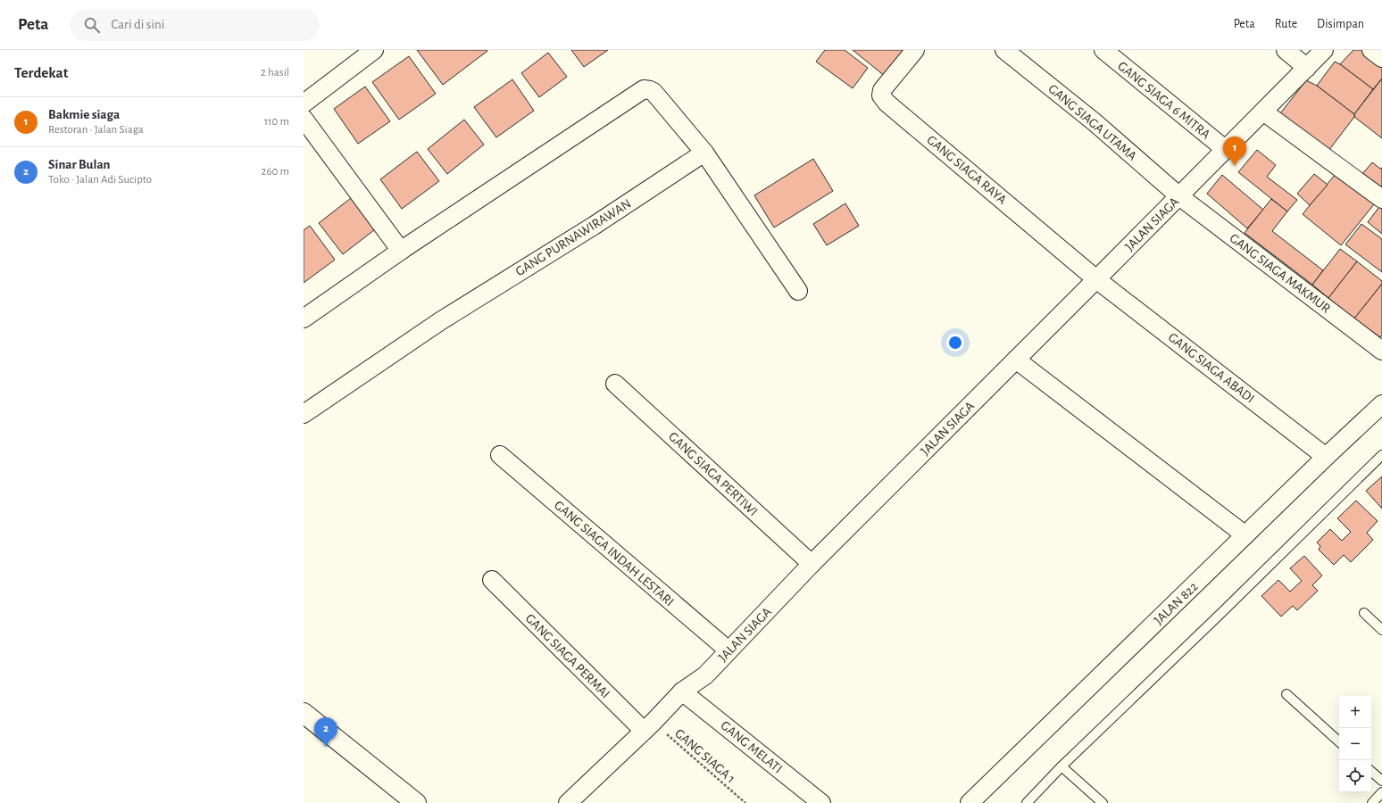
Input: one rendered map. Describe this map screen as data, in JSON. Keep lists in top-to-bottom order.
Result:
{
  "streets": {
    "street": [
      "GANG SIAGA 6 MITRA",
      "GANG SIAGA UTAMA",
      "GANG SIAGA RAYA",
      "JALAN SIAGA",
      "GANG PURNAWIRAWAN",
      "GANG SIAGA MAKMUR",
      "GANG SIAGA ABADI",
      "GANG SIAGA PERTIWI",
      "GANG SIAGA INDAH LESTARI",
      "JALAN 822",
      "GANG SIAGA PERMAI",
      "GANG MELATI"
    ],
    "path": ["GANG SIAGA 1"]
  },
  "crossings": [
    ["GANG SIAGA 6 MITRA", "JALAN SIAGA"],
    ["GANG SIAGA UTAMA", "JALAN SIAGA"],
    ["GANG SIAGA UTAMA", "GANG SIAGA MAKMUR"],
    ["GANG SIAGA RAYA", "JALAN SIAGA"],
    ["GANG SIAGA RAYA", "GANG SIAGA ABADI"],
    ["JALAN SIAGA", "GANG SIAGA MAKMUR"],
    ["JALAN SIAGA", "GANG SIAGA ABADI"],
    ["JALAN SIAGA", "GANG SIAGA PERTIWI"],
    ["JALAN SIAGA", "GANG SIAGA INDAH LESTARI"],
    ["JALAN SIAGA", "GANG SIAGA PERMAI"],
    ["JALAN SIAGA", "GANG MELATI"],
    ["JALAN SIAGA", "GANG SIAGA 1"],
    ["GANG SIAGA ABADI", "JALAN 822"],
    ["GANG SIAGA PERMAI", "GANG SIAGA 1"]
  ],
  "page": {
    "header": "Peta",
    "search": "Cari di sini",
    "nav": ["Peta", "Rute", "Disimpan"],
    "heading": ["Terdekat", "2 hasil"],
    "list": [
      {
        "mark": "1",
        "name": "Bakmie siaga",
        "note": "Restoran · Jalan Siaga",
        "value": "110 m"
      },
      {
        "mark": "2",
        "name": "Sinar Bulan",
        "note": "Toko · Jalan Adi Sucipto",
        "value": "260 m"
      }
    ],
    "pins": ["1", "2"],
    "map_buttons": ["+", "−"]
  }
}
